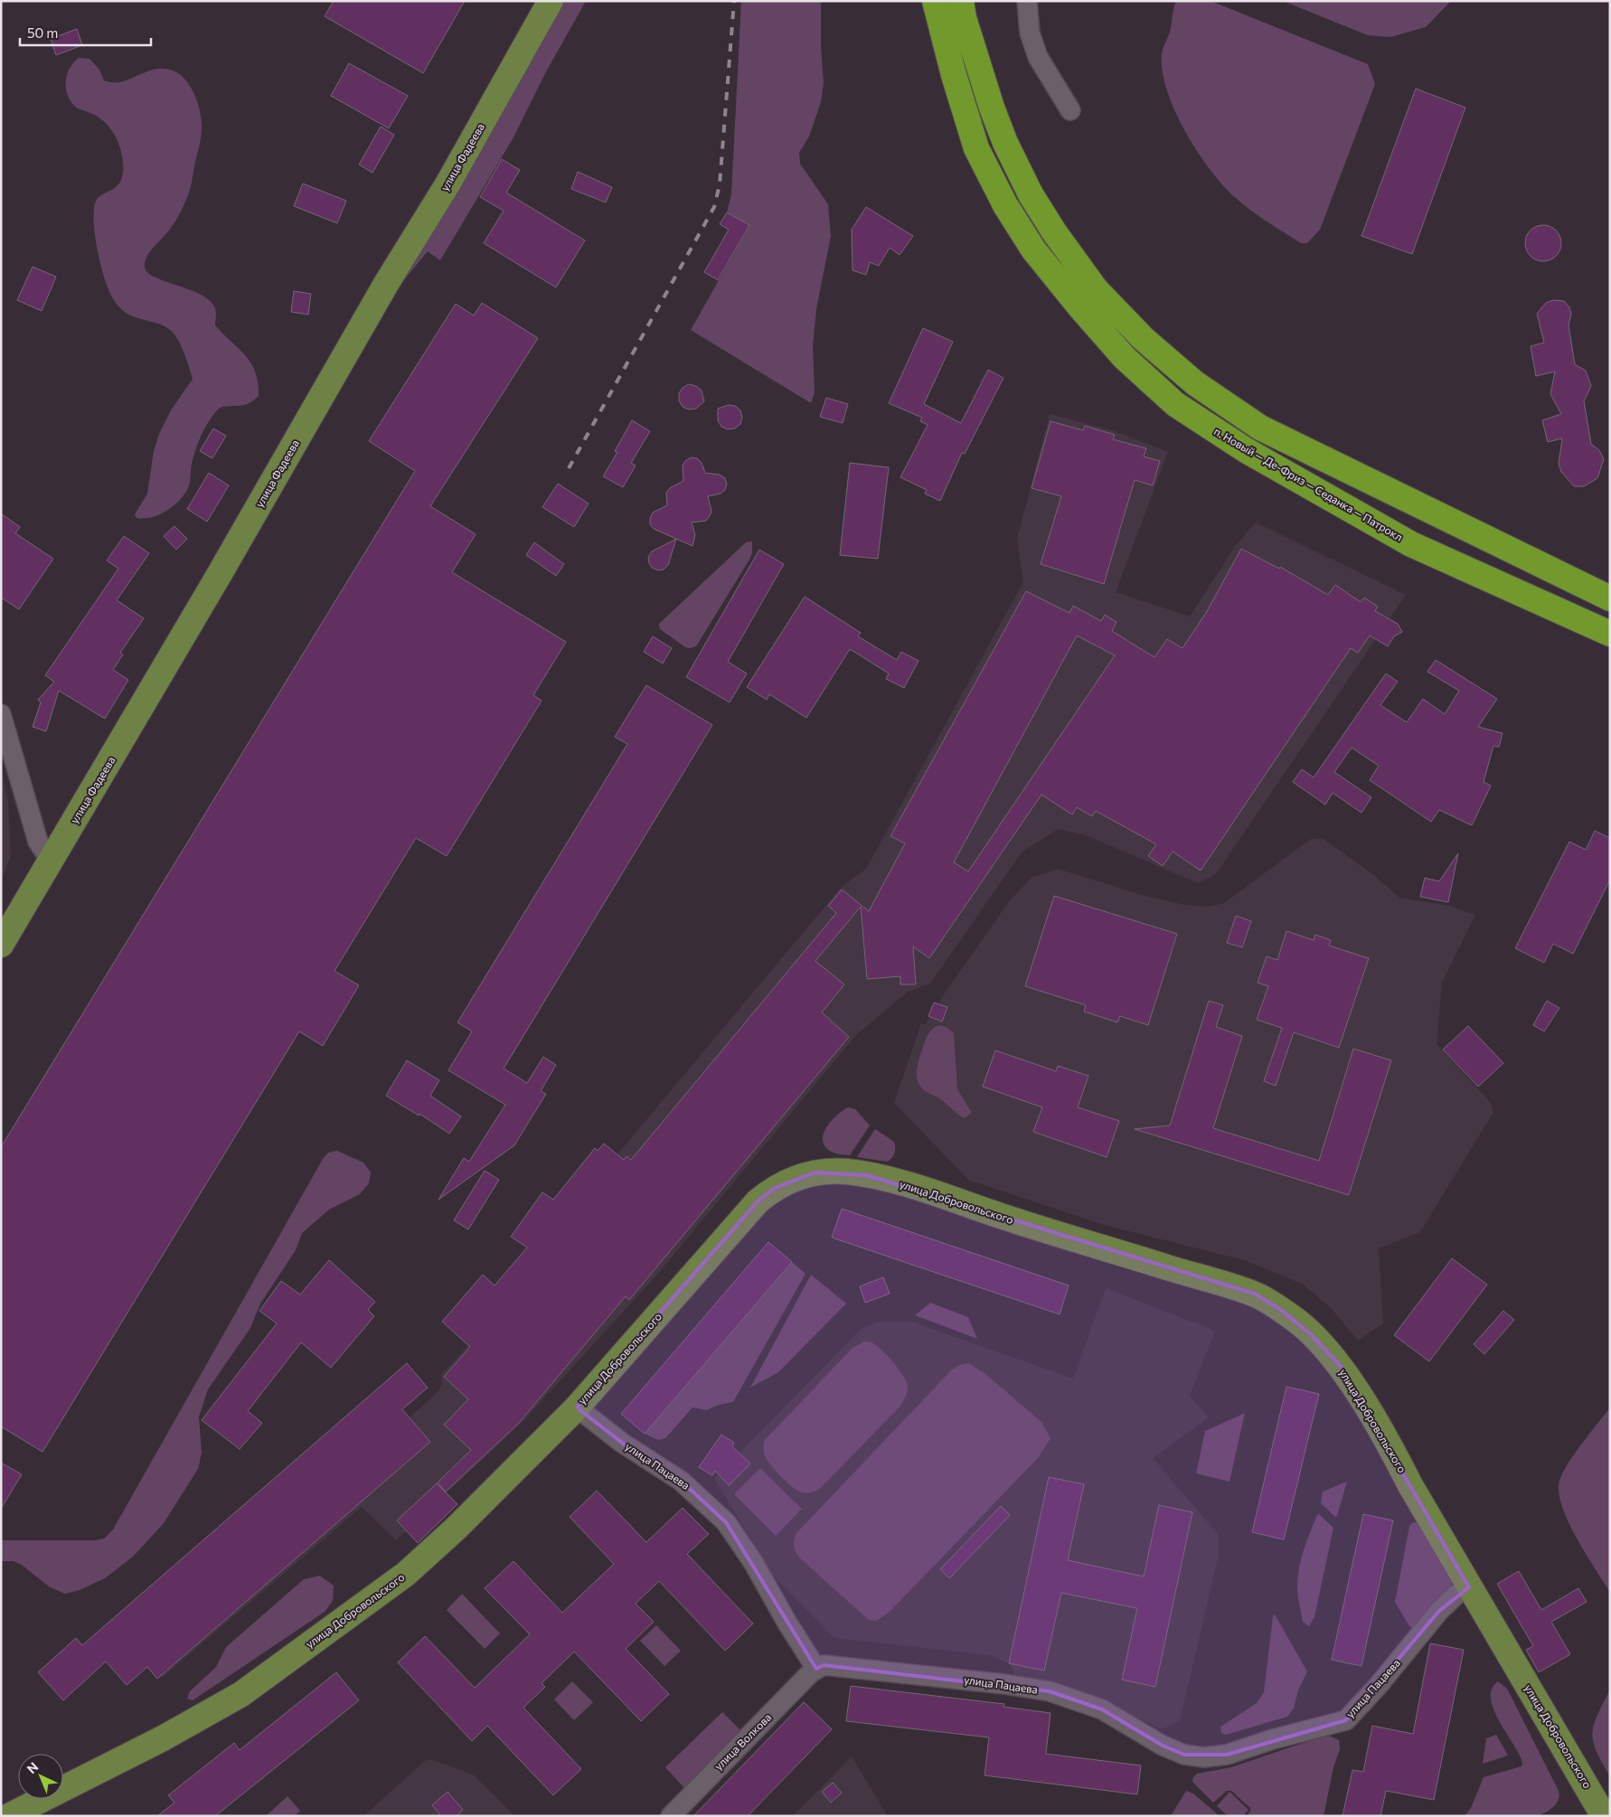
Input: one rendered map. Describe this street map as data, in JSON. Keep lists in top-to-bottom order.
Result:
{
  "streets": {
    "highway": ["п. Новый — Де-Фриз — Седанка — Патрокл"],
    "main road": ["улица Фадеева", "улица Добровольского"],
    "street": ["улица Пацаева", "улица Волкова"]
  },
  "crossings": [
    ["улица Добровольского", "улица Пацаева"],
    ["улица Пацаева", "улица Волкова"]
  ],
  "scale_bar": "50 m",
  "north": "top left"
}
